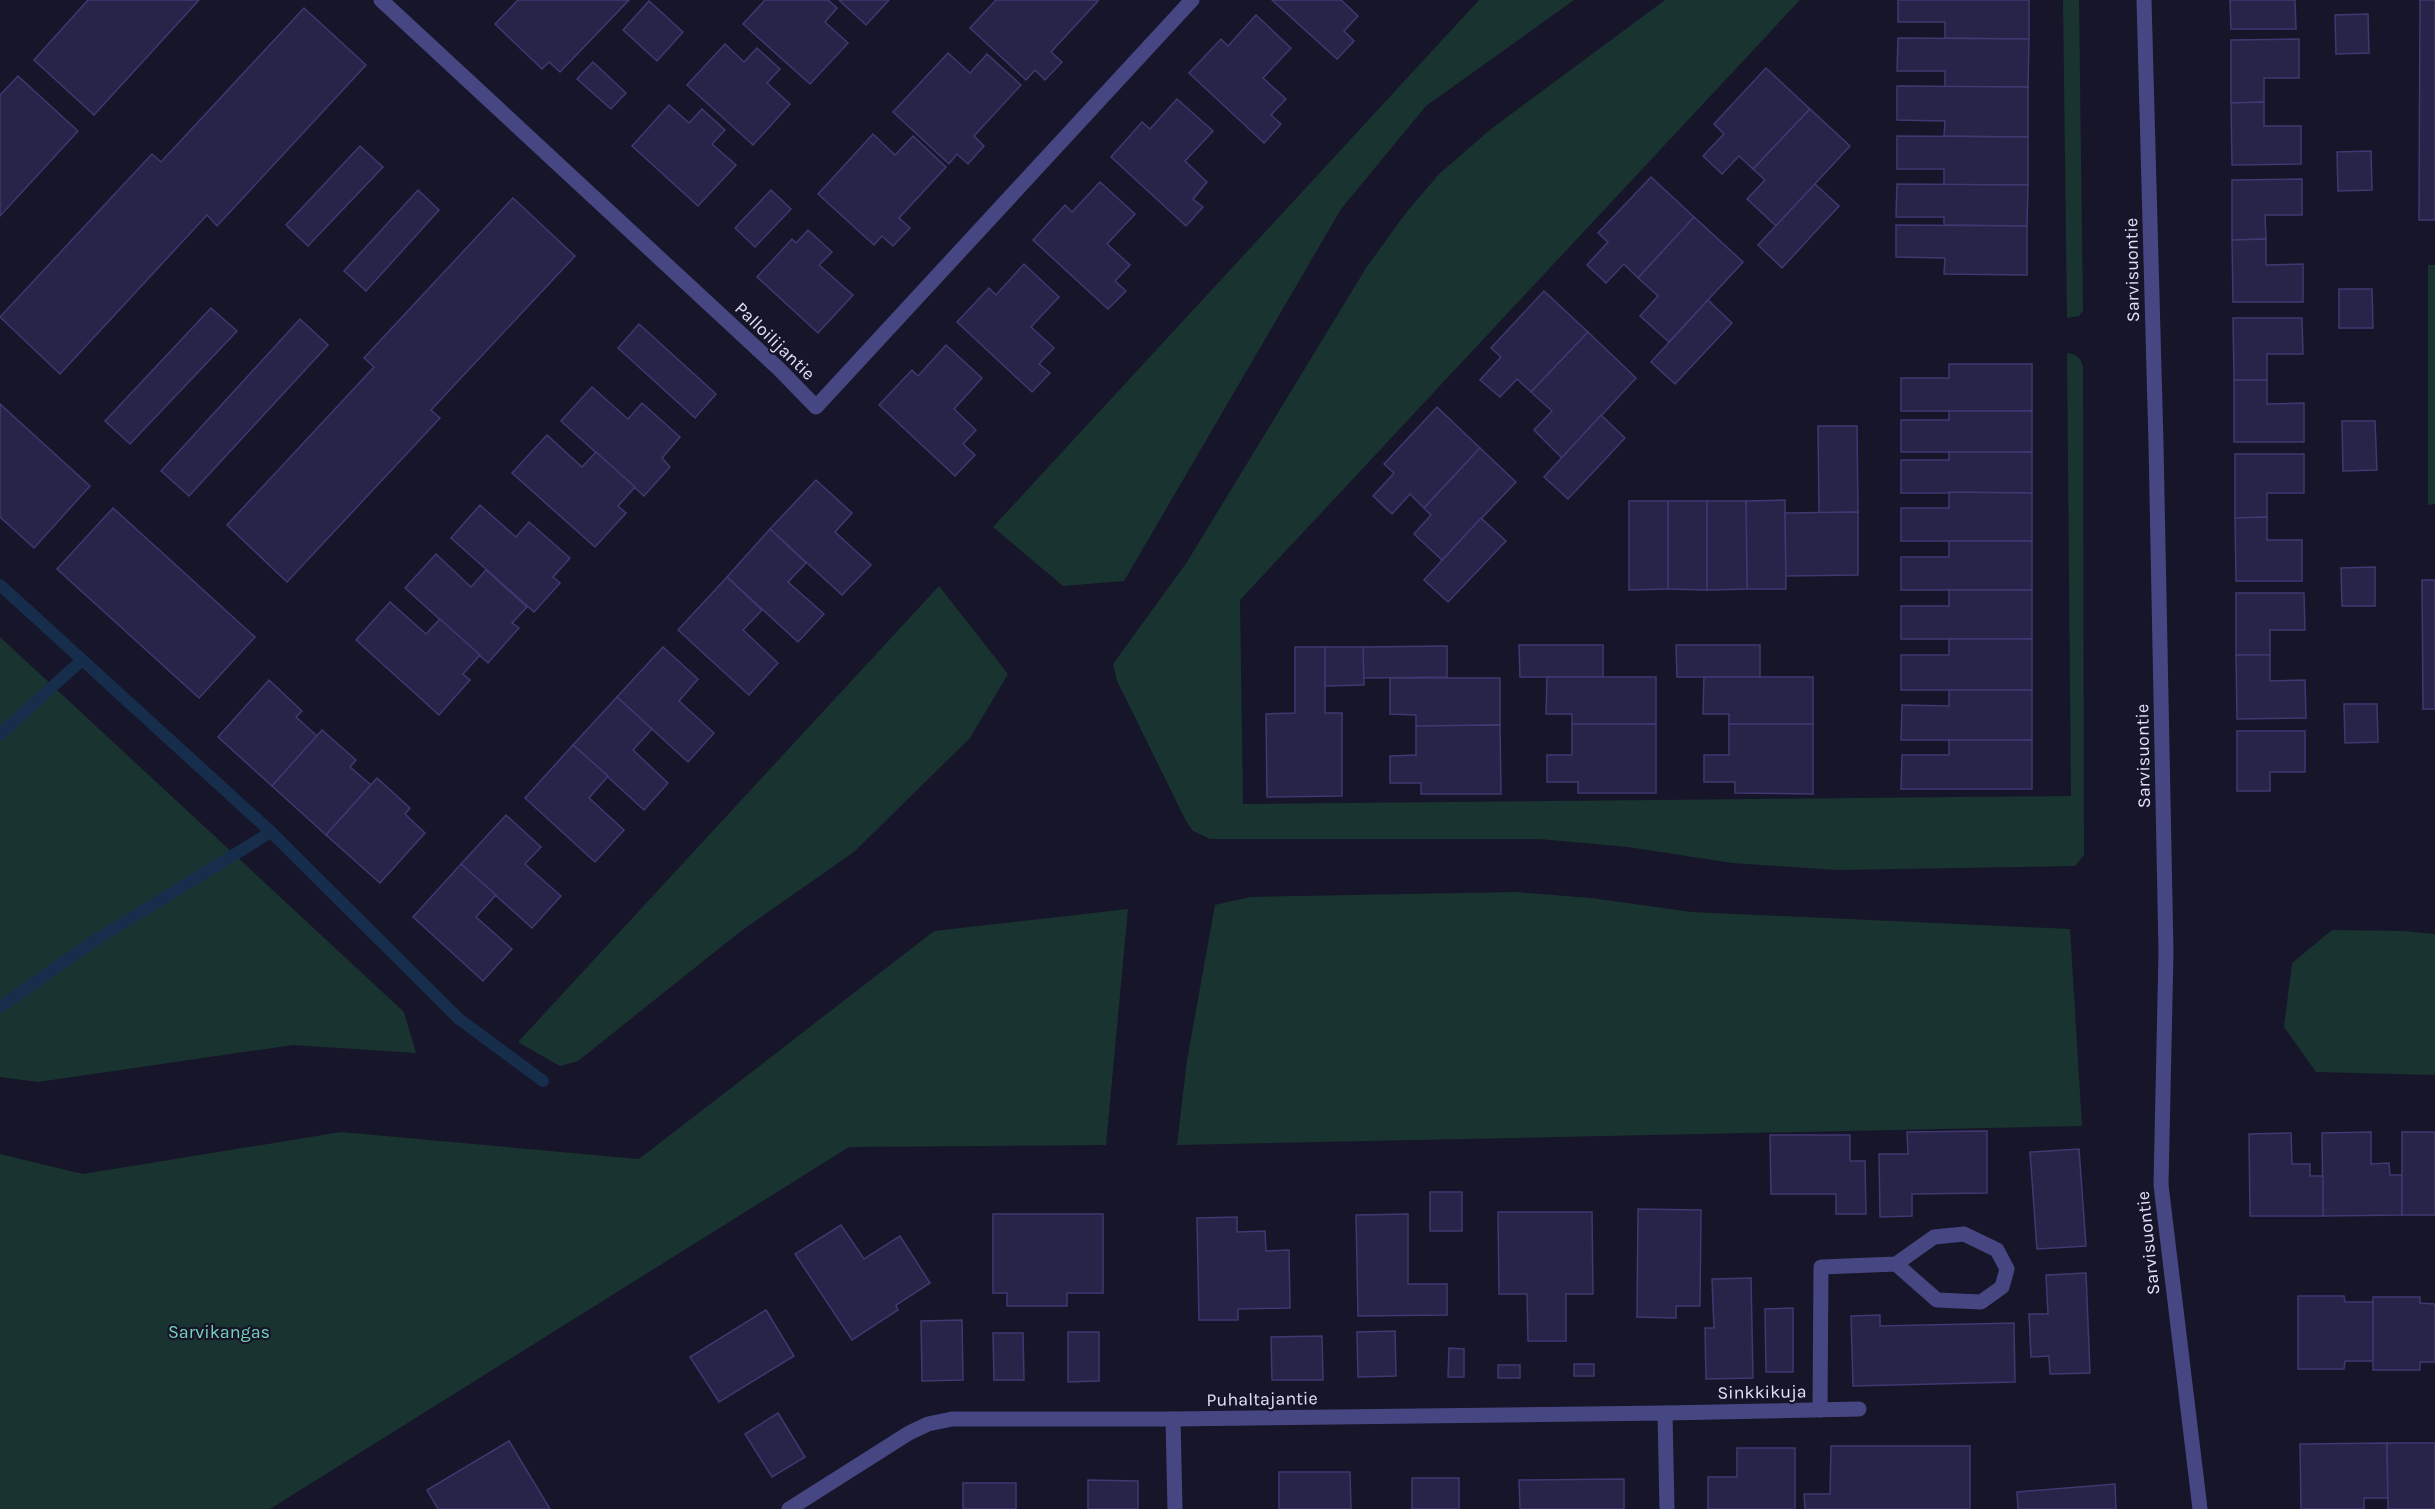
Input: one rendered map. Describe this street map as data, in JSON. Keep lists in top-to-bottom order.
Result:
{
  "streets": {
    "street": [
      "Sarvisuontie",
      "Palloilijantie",
      "Sinkkikuja",
      "Puhaltajantie"
    ]
  },
  "crossings": [
    ["Sinkkikuja", "Puhaltajantie"]
  ],
  "parks": ["Sarvikangas"]
}
